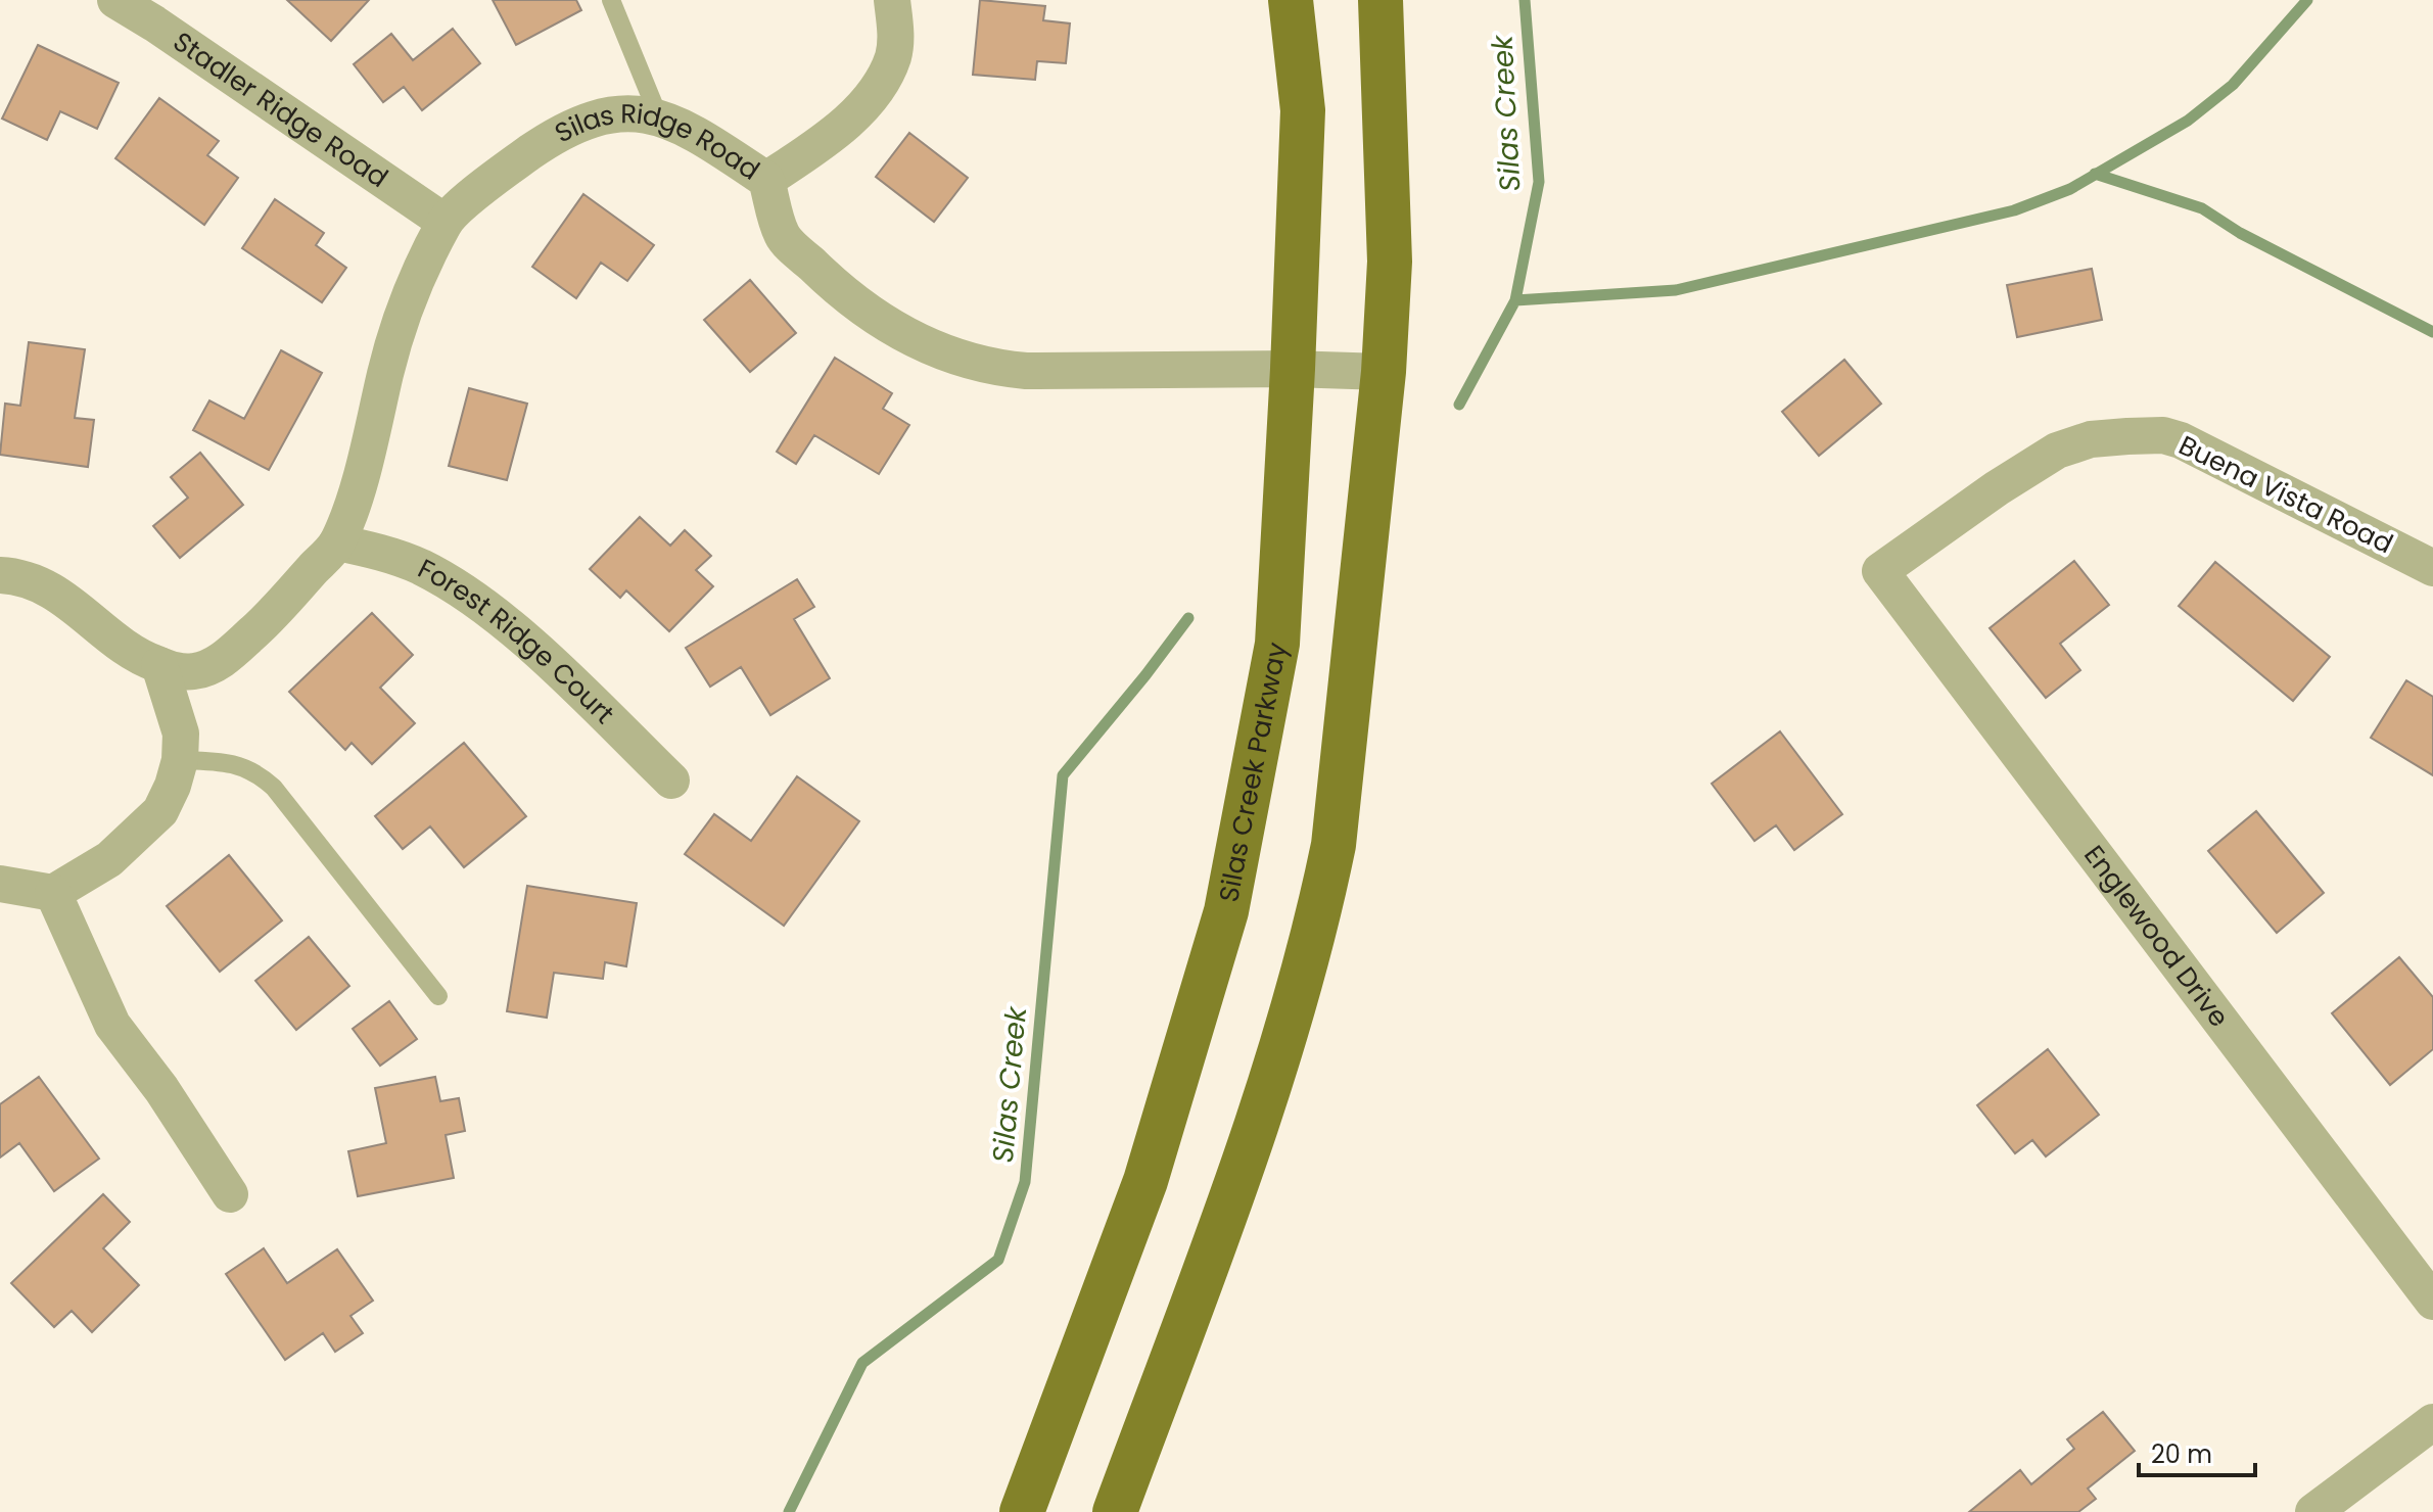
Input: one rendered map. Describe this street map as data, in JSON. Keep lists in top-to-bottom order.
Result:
{
  "streets": {
    "main road": ["Silas Creek Parkway"],
    "street": [
      "Stadler Ridge Road",
      "Silas Ridge Road",
      "Buena Vista Road",
      "Forest Ridge Court",
      "Englewood Drive"
    ]
  },
  "crossings": [
    ["Stadler Ridge Road", "Silas Ridge Road"],
    ["Silas Ridge Road", "Forest Ridge Court"],
    ["Silas Ridge Road", "Silas Creek Parkway"],
    ["Buena Vista Road", "Englewood Drive"]
  ],
  "water": ["Silas Creek"],
  "scale_bar": "20 m"
}
